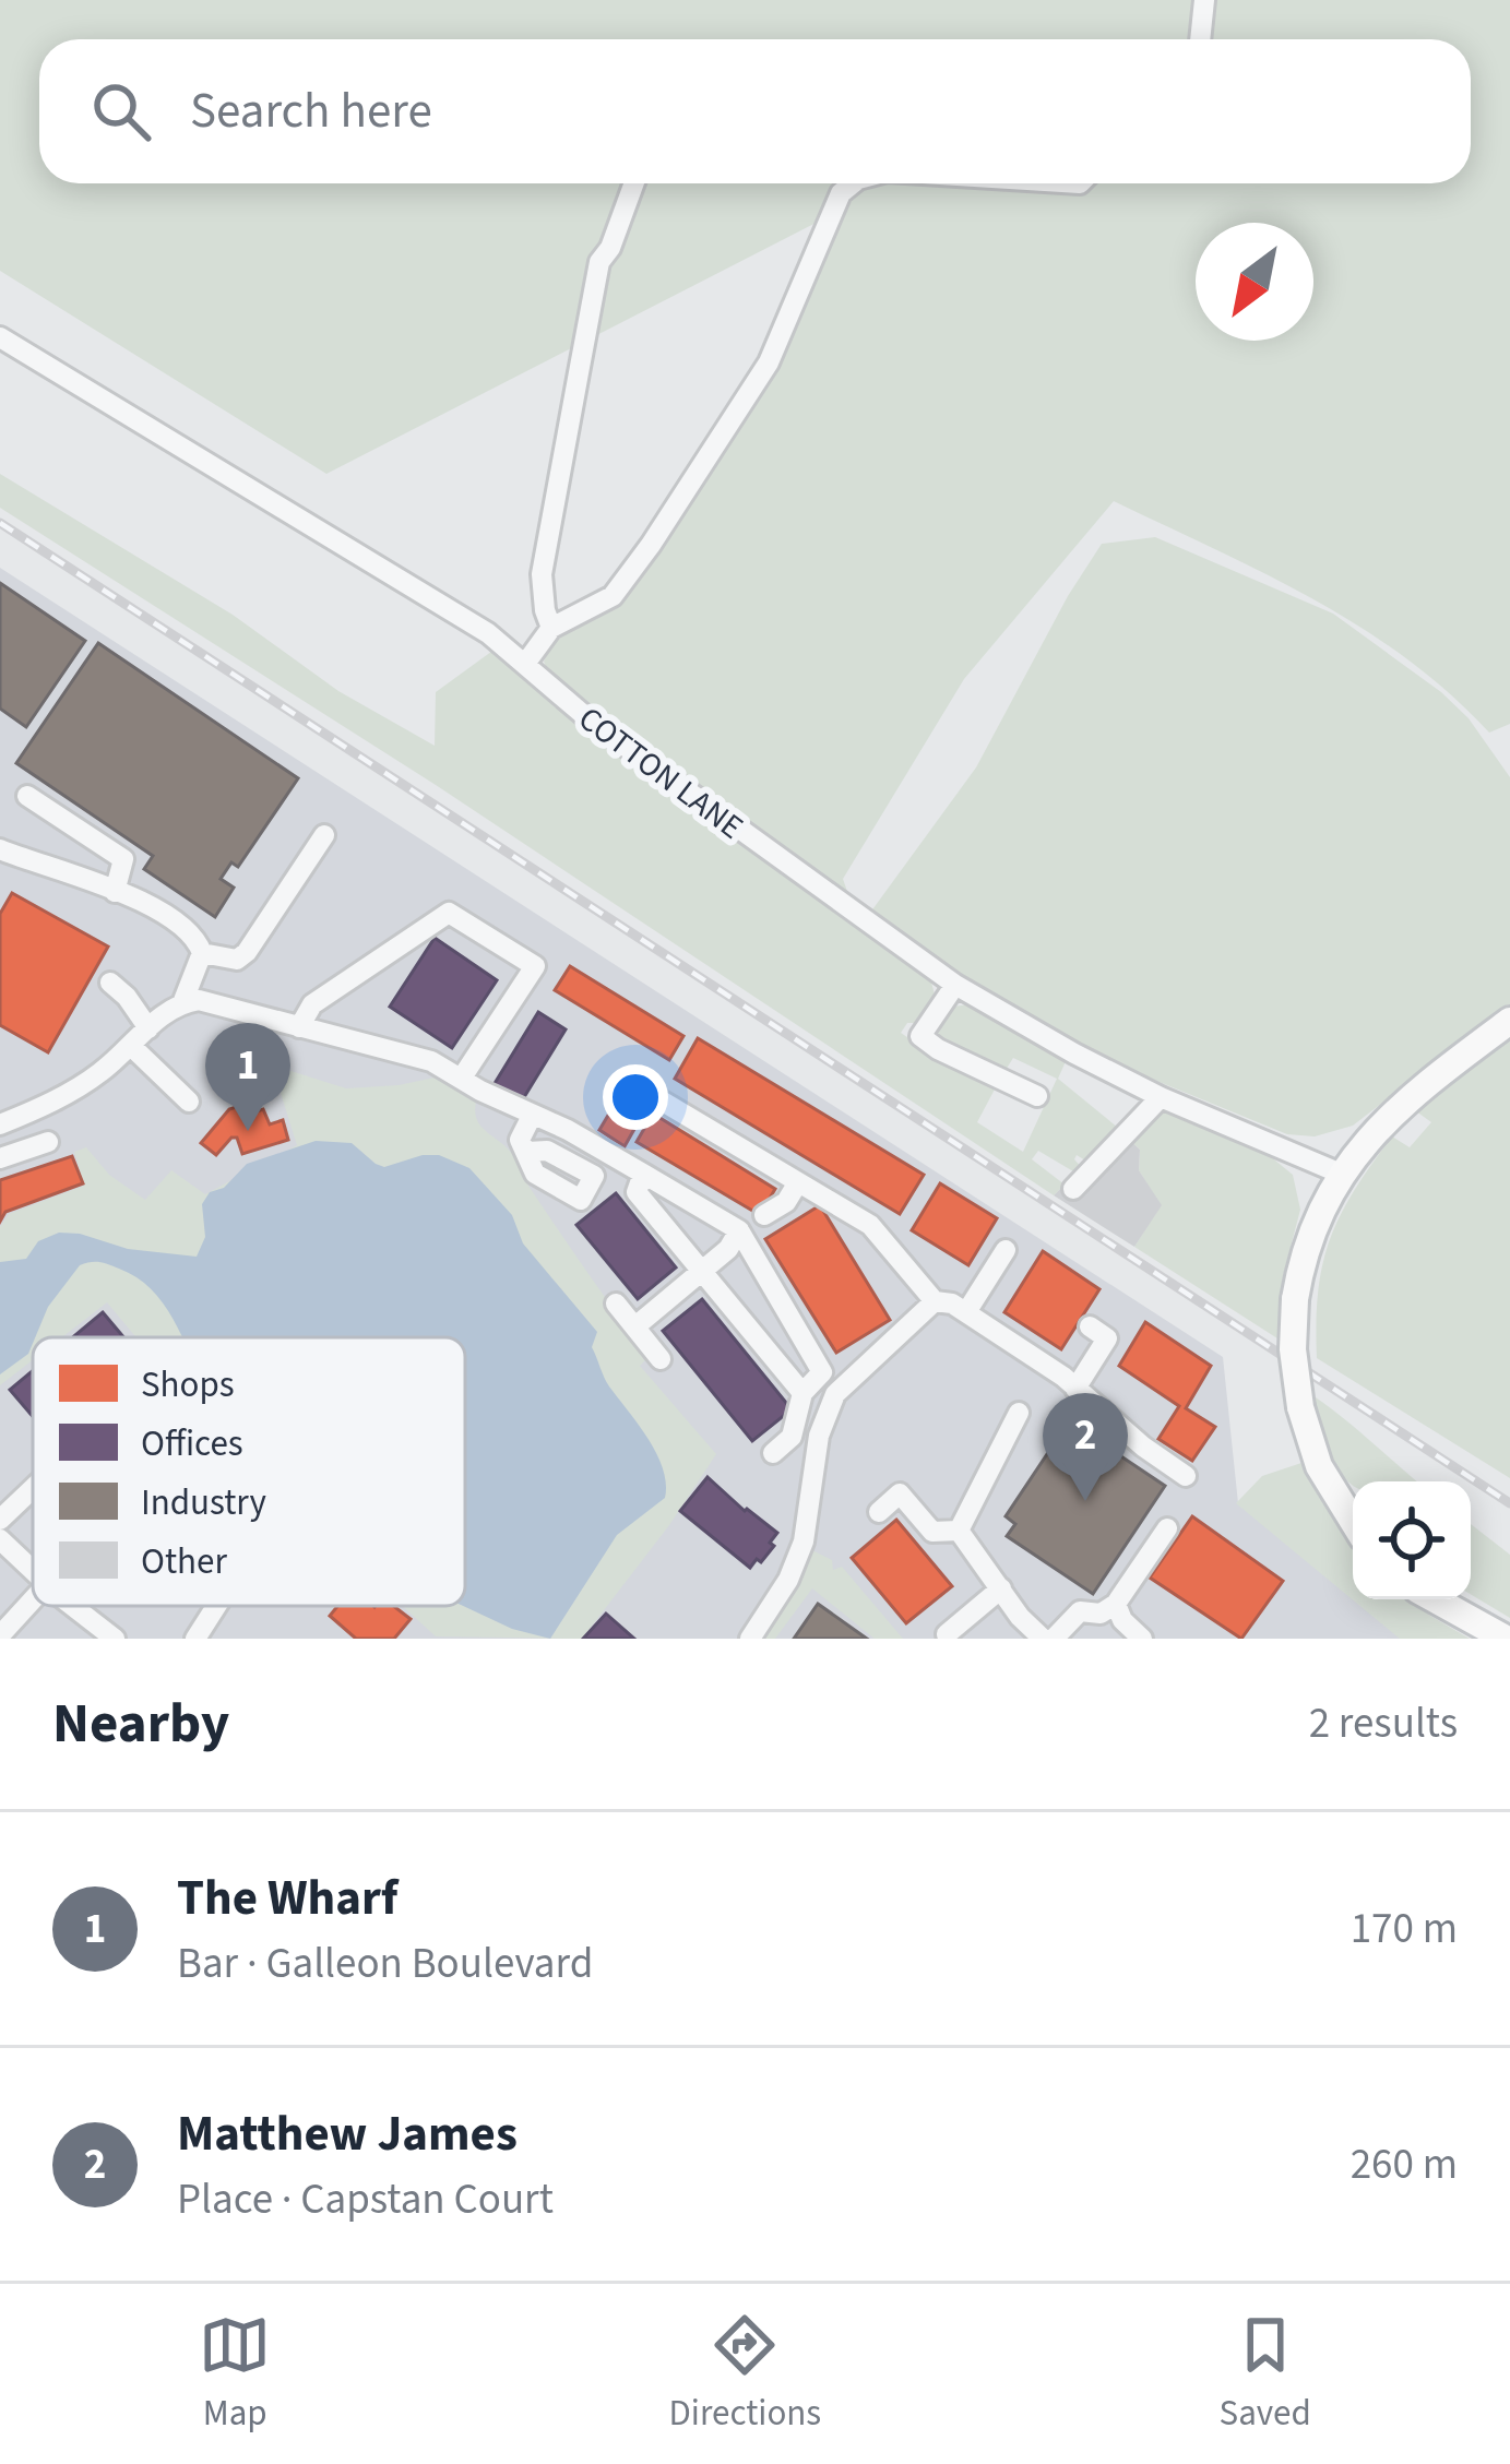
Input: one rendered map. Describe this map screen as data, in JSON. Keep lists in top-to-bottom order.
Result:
{
  "streets": {
    "street": ["COTTON LANE"]
  },
  "legend": [
    "Shops",
    "Offices",
    "Industry",
    "Other"
  ],
  "north": "bottom left",
  "page": {
    "search": "Search here",
    "pins": ["1", "2"],
    "heading": ["Nearby", "2 results"],
    "list": [
      {
        "mark": "1",
        "name": "The Wharf",
        "note": "Bar · Galleon Boulevard",
        "value": "170 m"
      },
      {
        "mark": "2",
        "name": "Matthew James",
        "note": "Place · Capstan Court",
        "value": "260 m"
      }
    ],
    "nav": ["Map", "Directions", "Saved"]
  }
}
